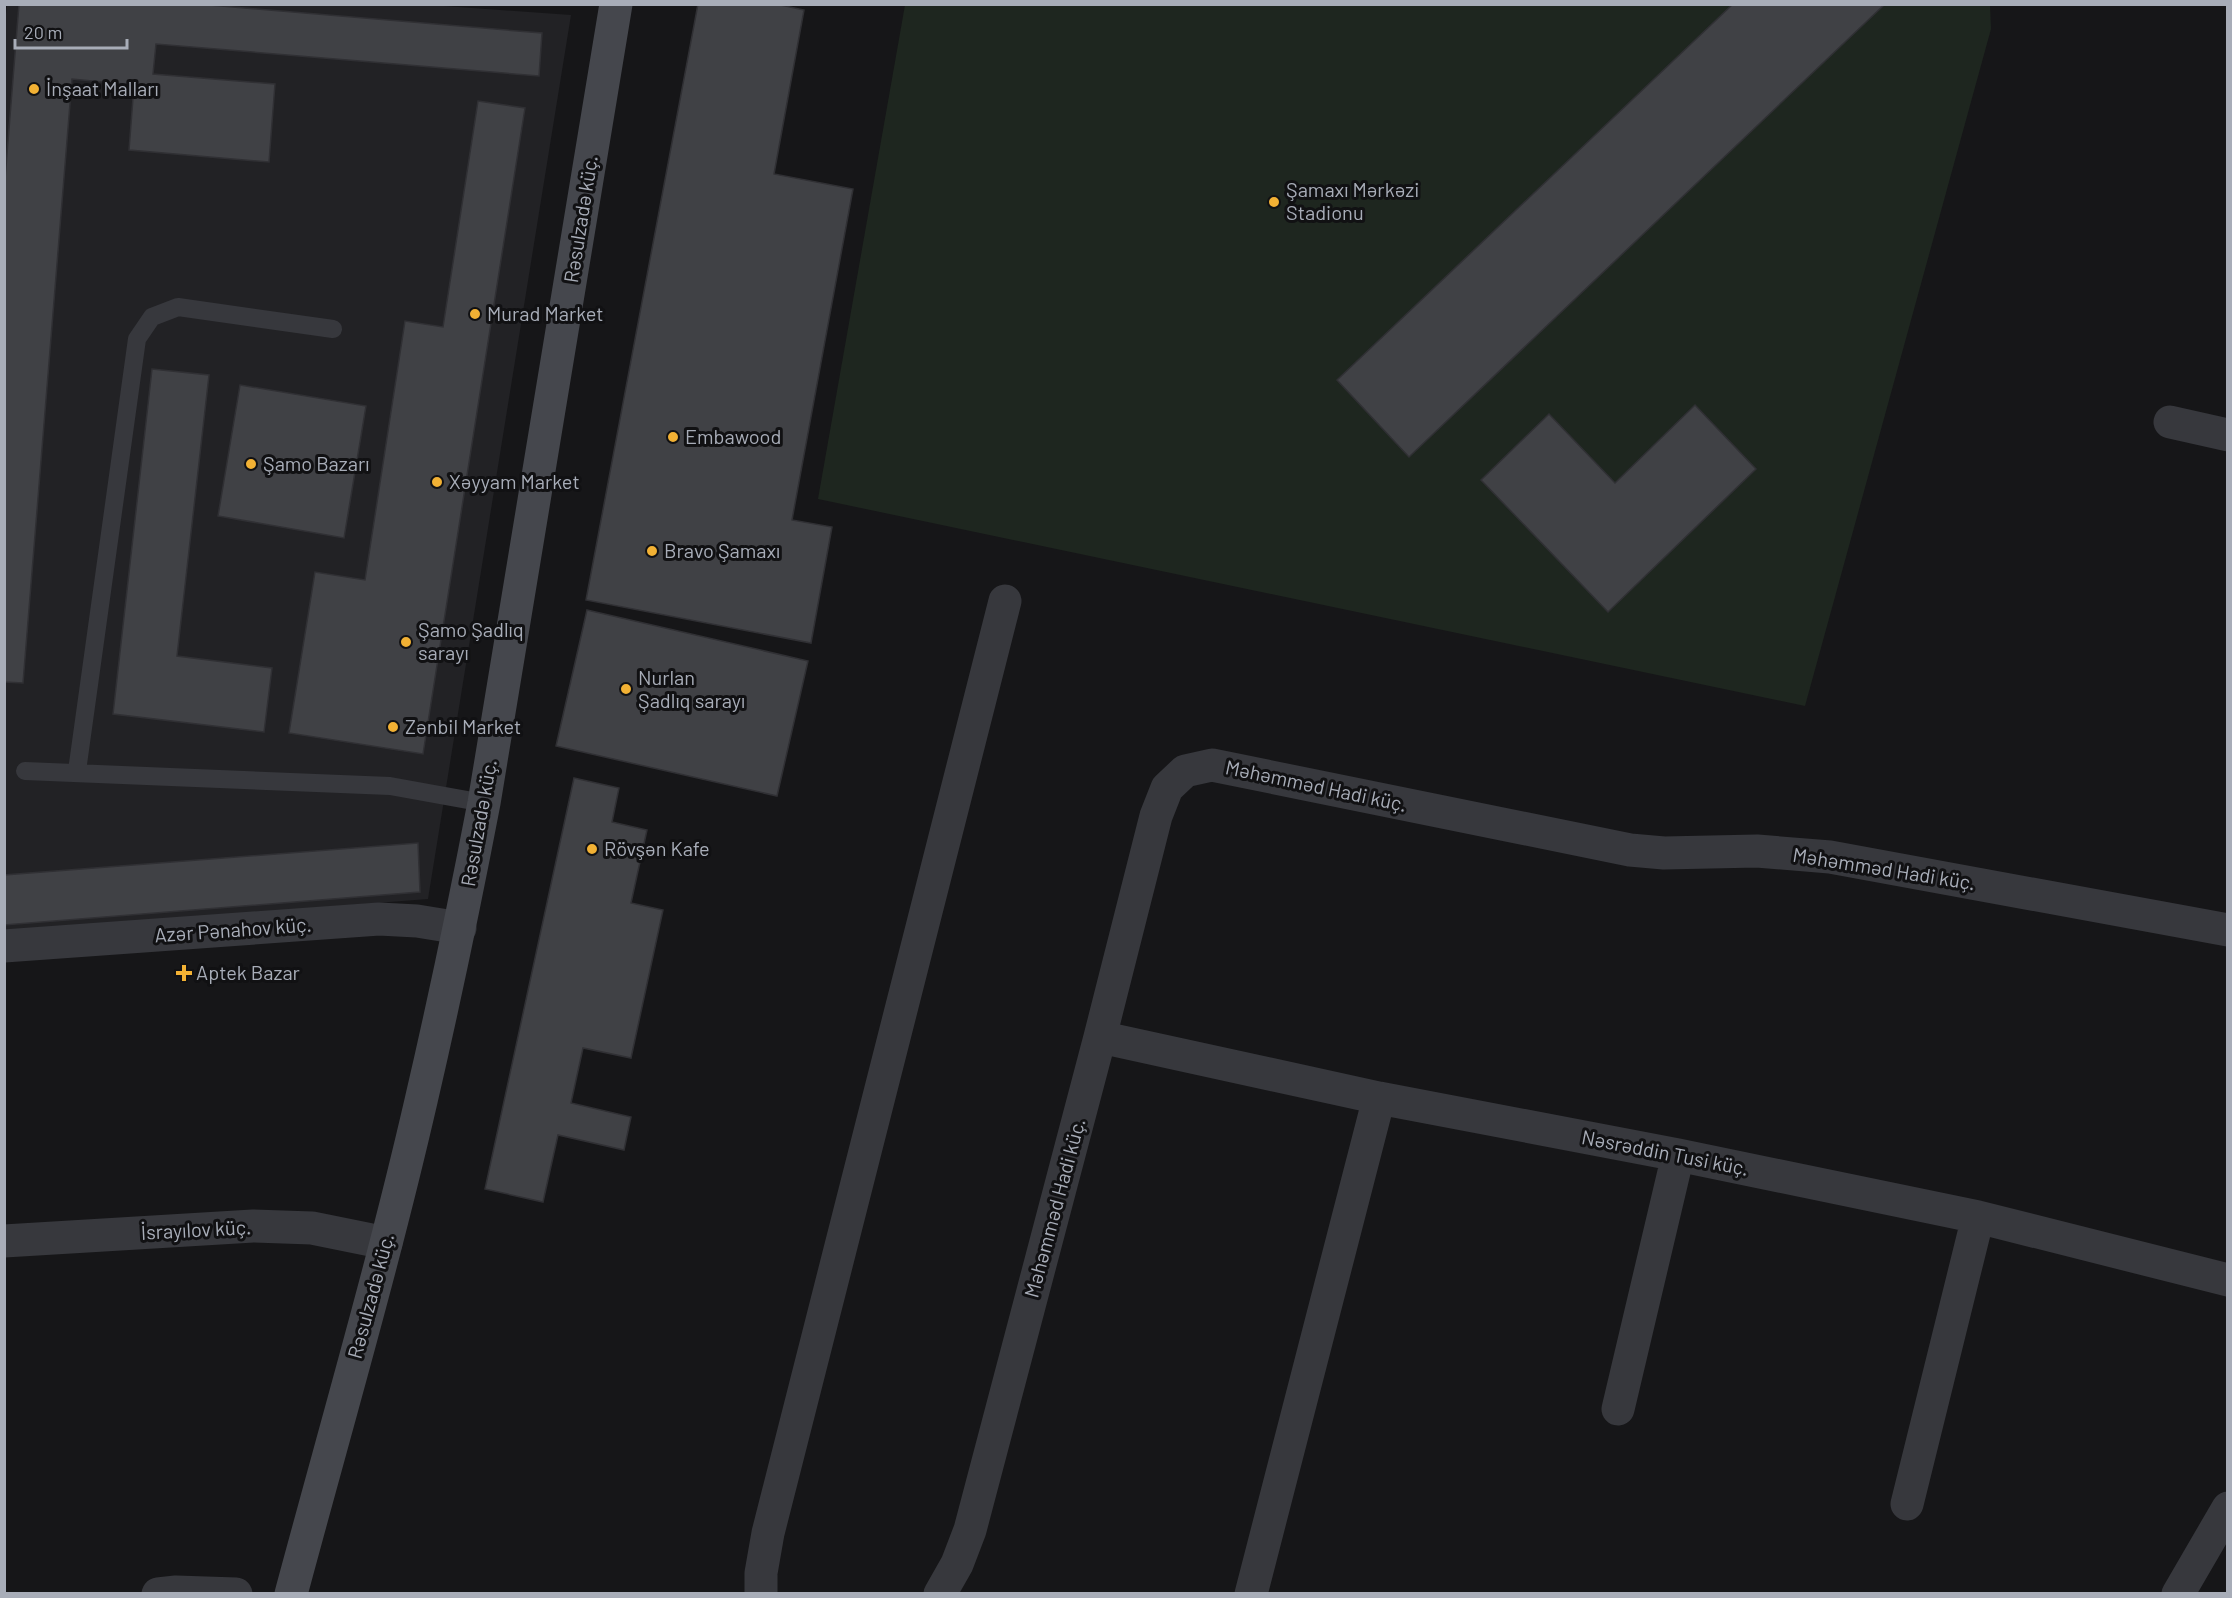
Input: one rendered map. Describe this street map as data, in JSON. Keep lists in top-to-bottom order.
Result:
{
  "streets": {
    "street": [
      "Rəsulzadə küç.",
      "Məhəmməd Hadi küç.",
      "Azər Pənahov küç.",
      "Nəsrəddin Tusi küç.",
      "İsrayılov küç."
    ]
  },
  "crossings": [
    ["Rəsulzadə küç.", "Azər Pənahov küç."],
    ["Rəsulzadə küç.", "İsrayılov küç."],
    ["Məhəmməd Hadi küç.", "Nəsrəddin Tusi küç."]
  ],
  "places": {
    "other": [
      "İnşaat Malları",
      "Şamaxı Mərkəzi Stadionu",
      "Murad Market",
      "Embawood",
      "Şamo Bazarı",
      "Xəyyam Market",
      "Bravo Şamaxı",
      "Şamo Şadlıq sarayı",
      "Nurlan Şadlıq sarayı",
      "Zənbil Market",
      "Rövşən Kafe"
    ],
    "health": ["Aptek Bazar"]
  },
  "scale_bar": "20 m"
}
